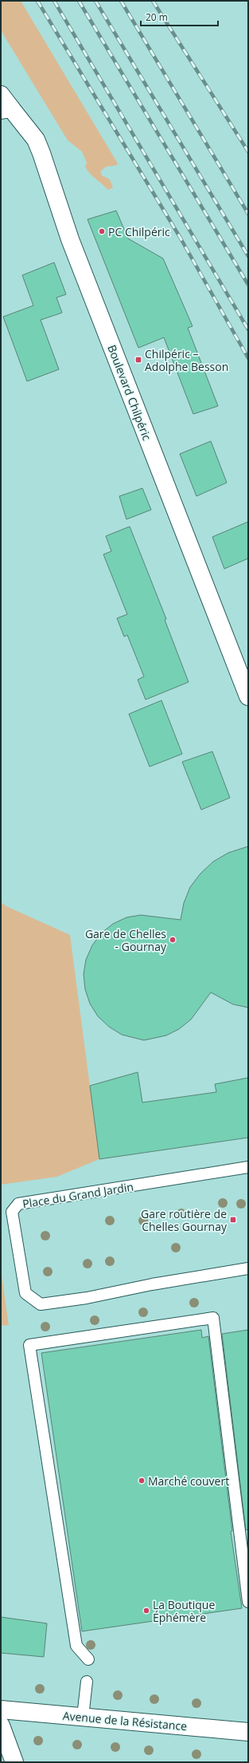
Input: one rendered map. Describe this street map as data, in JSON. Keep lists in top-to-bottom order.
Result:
{
  "streets": {
    "street": ["Boulevard Chilpéric", "Avenue de la Résistance"],
    "lane": ["Place du Grand Jardin"]
  },
  "places": {
    "other": [
      "PC Chilpéric",
      "Gare de Chelles - Gournay",
      "Marché couvert",
      "La Boutique Éphémère"
    ],
    "transit": ["Chilpéric – Adolphe Besson", "Gare routière de Chelles Gournay"]
  },
  "scale_bar": "20 m"
}
